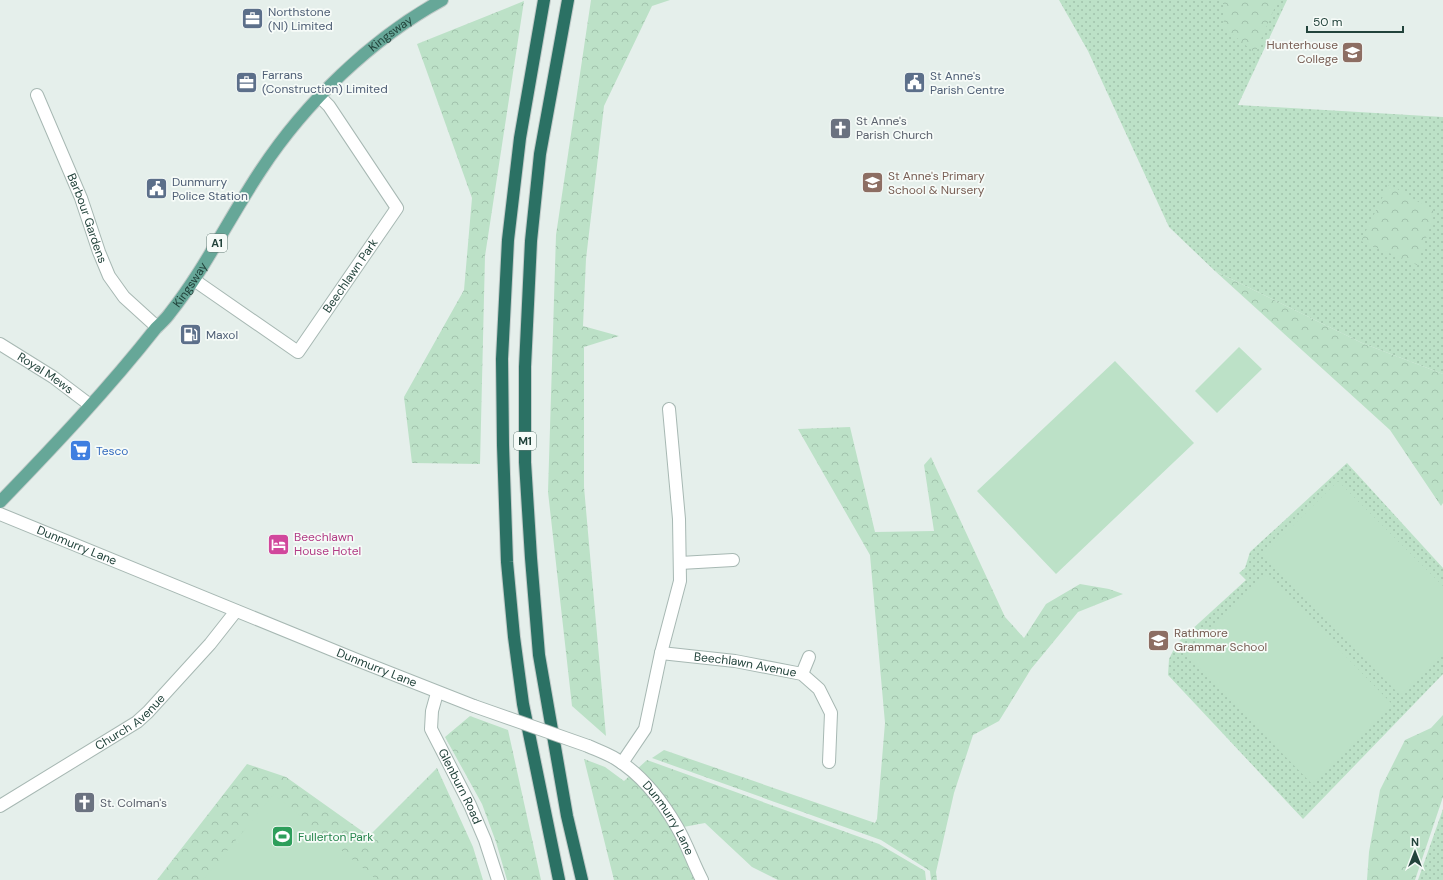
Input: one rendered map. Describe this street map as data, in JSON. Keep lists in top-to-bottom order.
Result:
{
  "streets": {
    "highway": ["M1"],
    "main road": ["Kingsway", "A1"],
    "street": [
      "Barbour Gardens",
      "Beechlawn Park",
      "Royal Mews",
      "Dunmurry Lane",
      "Beechlawn Avenue",
      "Church Avenue",
      "Glenburn Road"
    ]
  },
  "crossings": [
    ["Kingsway", "Barbour Gardens"],
    ["Kingsway", "Beechlawn Park"],
    ["Kingsway", "Royal Mews"],
    ["Dunmurry Lane", "Church Avenue"],
    ["Dunmurry Lane", "Glenburn Road"]
  ],
  "places": {
    "office": ["Northstone (NI) Limited", "Farrans (Construction) Limited"],
    "school or university": ["Hunterhouse College", "St Anne's Primary School & Nursery", "Rathmore Grammar School"],
    "public building": ["St Anne's Parish Centre", "Dunmurry Police Station"],
    "church": ["St Anne's Parish Church", "St. Colman's"],
    "fuel station": ["Maxol"],
    "supermarket": ["Tesco"],
    "hotel": ["Beechlawn House Hotel"],
    "sports": ["Fullerton Park"]
  },
  "scale_bar": "50 m",
  "north": "top"
}
